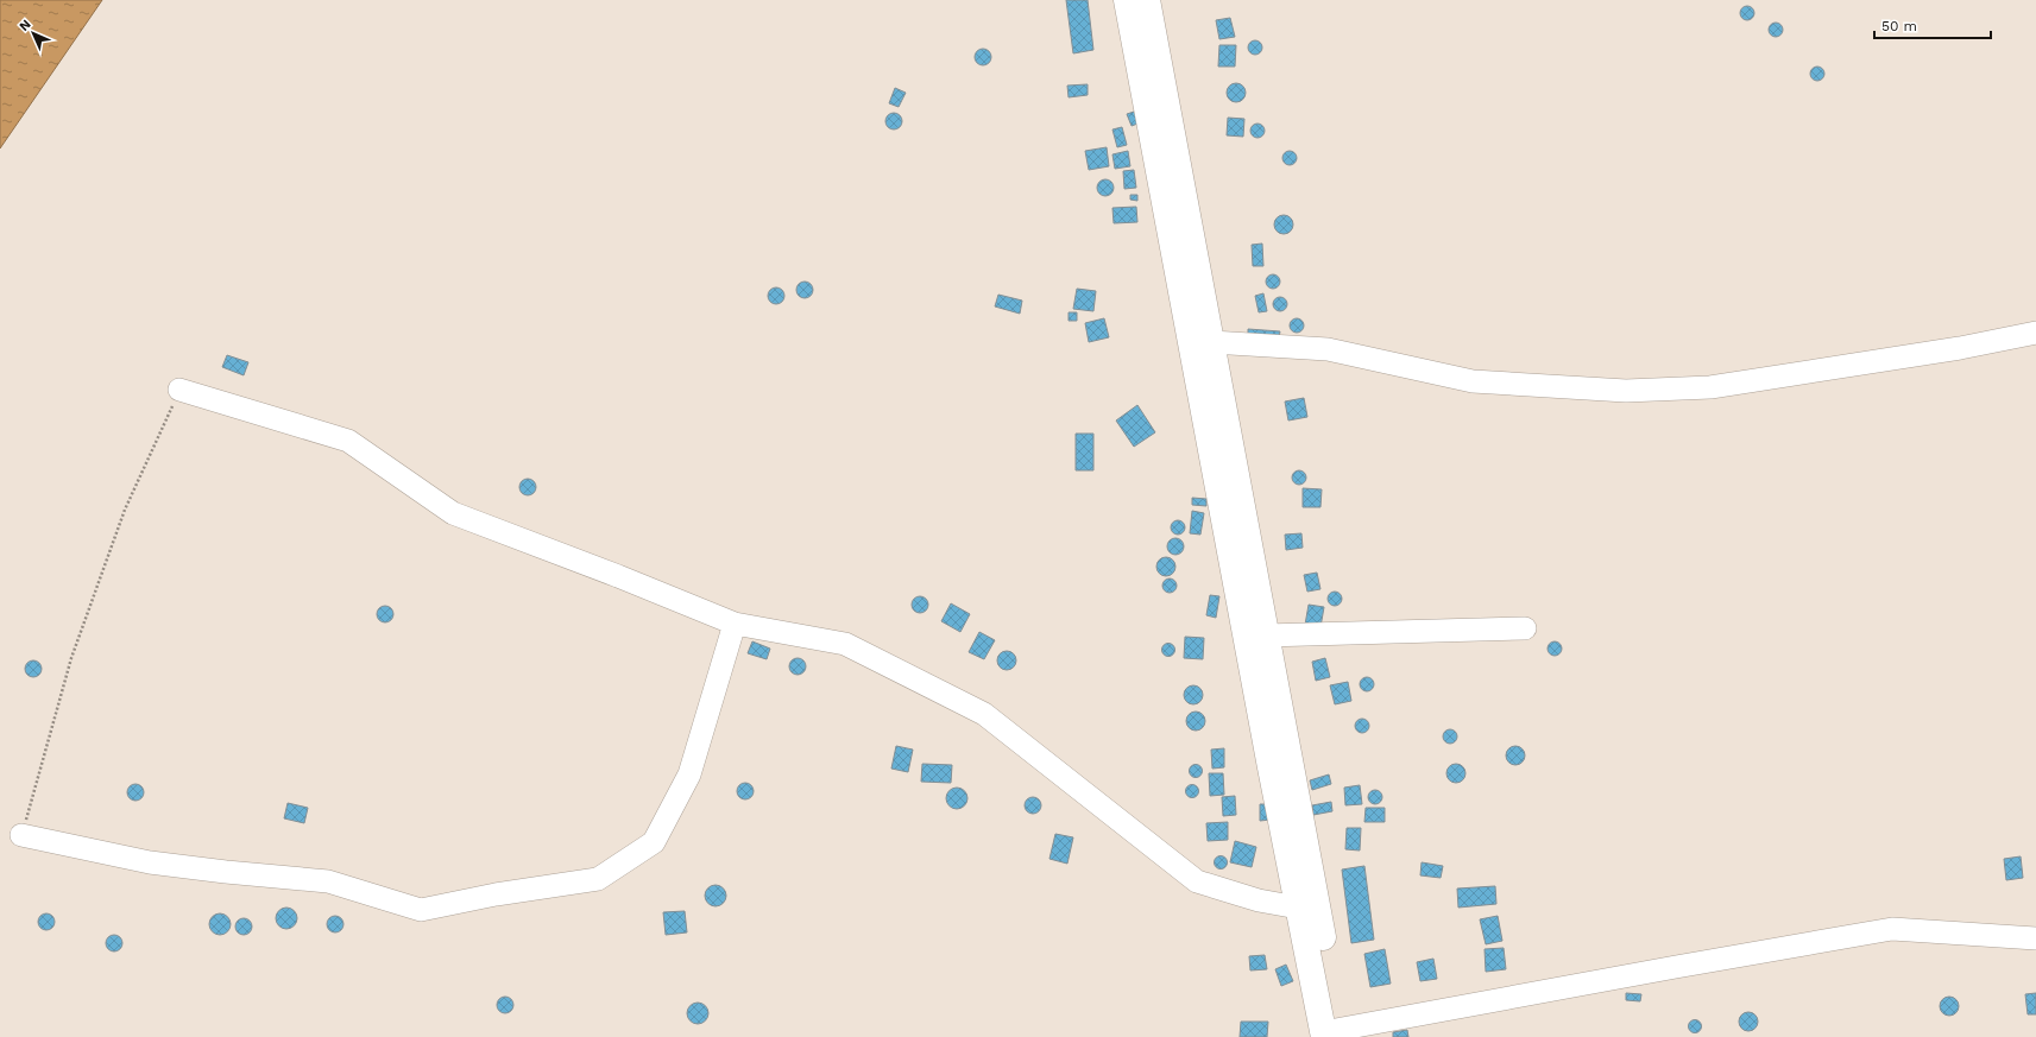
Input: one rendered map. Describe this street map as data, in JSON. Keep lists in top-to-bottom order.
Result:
{
  "scale_bar": "50 m",
  "north": "top left"
}
